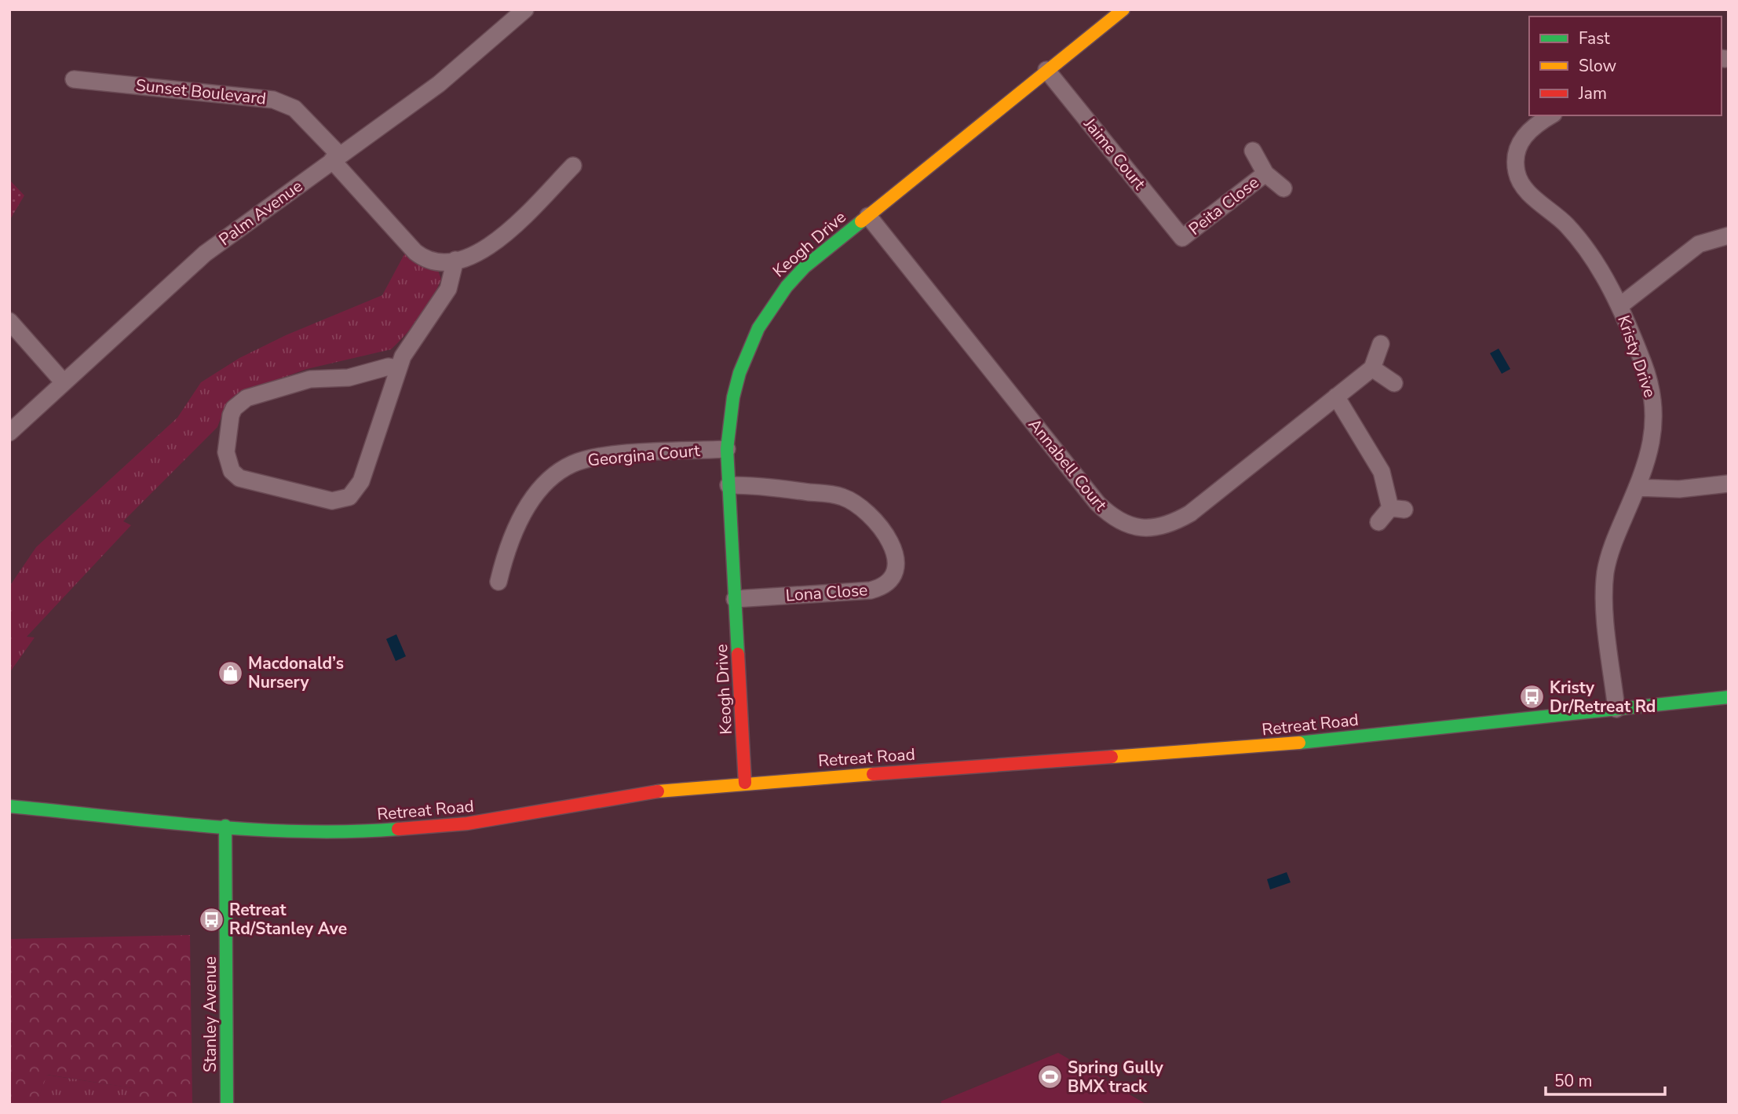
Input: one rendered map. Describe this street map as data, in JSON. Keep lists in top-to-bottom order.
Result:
{
  "streets": {
    "street": [
      "Sunset Boulevard",
      "Jaime Court",
      "Peita Close",
      "Palm Avenue",
      "Keogh Drive",
      "Kristy Drive",
      "Georgina Court",
      "Annabell Court",
      "Lona Close",
      "Retreat Road",
      "Stanley Avenue"
    ]
  },
  "crossings": [
    ["Sunset Boulevard", "Palm Avenue"],
    ["Jaime Court", "Peita Close"],
    ["Jaime Court", "Keogh Drive"],
    ["Keogh Drive", "Georgina Court"],
    ["Keogh Drive", "Annabell Court"],
    ["Keogh Drive", "Lona Close"],
    ["Keogh Drive", "Retreat Road"],
    ["Kristy Drive", "Retreat Road"],
    ["Retreat Road", "Stanley Avenue"]
  ],
  "places": {
    "shop": ["Macdonald’s Nursery"],
    "bus stop": ["Kristy Dr/Retreat Rd", "Retreat Rd/Stanley Ave"],
    "sports": ["Spring Gully BMX track"]
  },
  "legend": ["Fast", "Slow", "Jam"],
  "scale_bar": "50 m"
}
